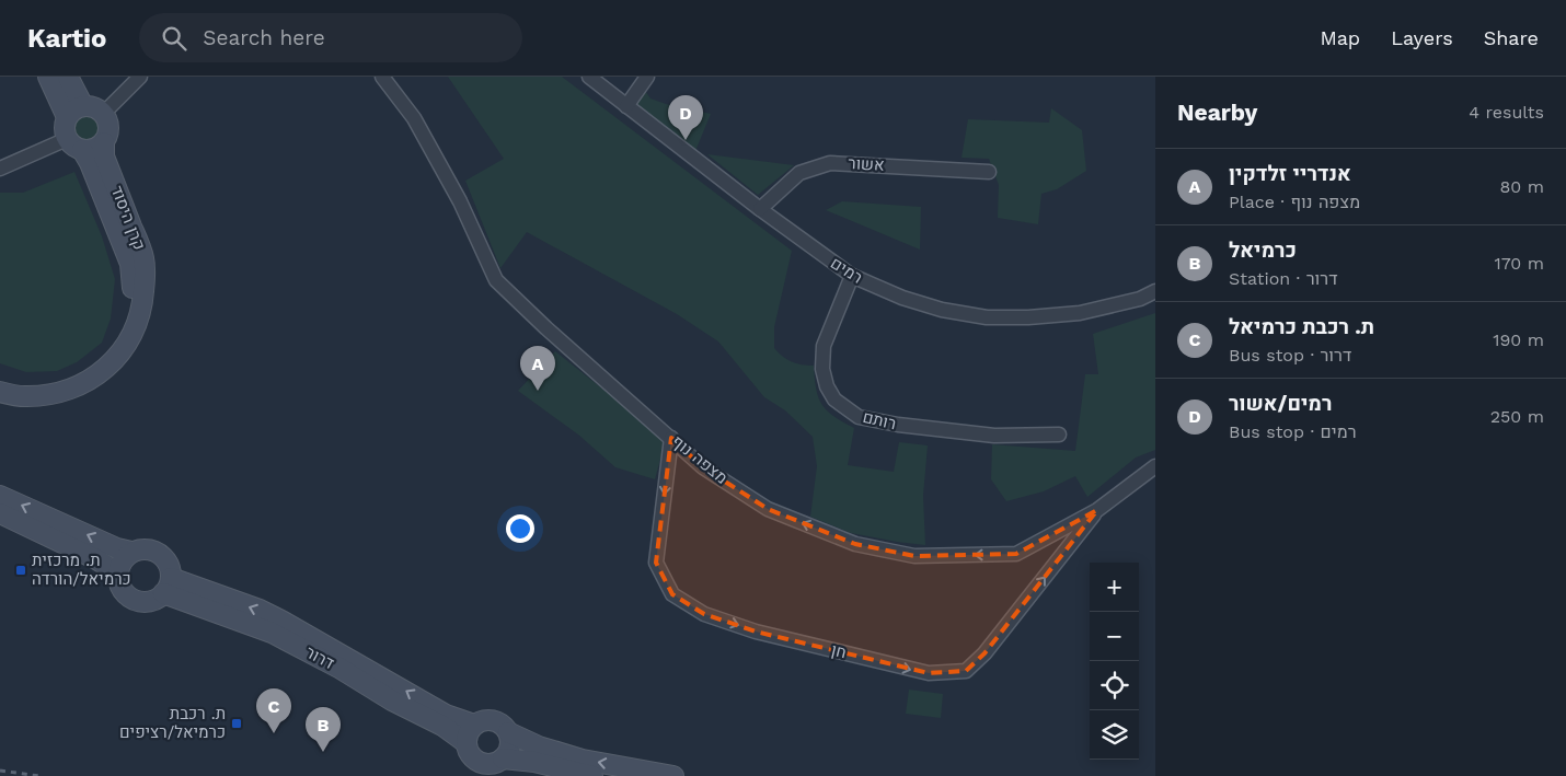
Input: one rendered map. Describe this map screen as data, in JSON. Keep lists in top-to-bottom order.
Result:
{
  "streets": {
    "street": [
      "אשור",
      "קרן היסוד",
      "רמים",
      "רותם",
      "מצפה נוף",
      "חן",
      "דרור"
    ]
  },
  "crossings": [
    ["אשור", "רמים"],
    ["רמים", "רותם"],
    ["מצפה נוף", "חן"]
  ],
  "one_way": ["מצפה נוף"],
  "places": {
    "transit": ["ת. מרכזית כרמיאל/הורדה", "ת. רכבת כרמיאל/רציפים"]
  },
  "page": {
    "header": "Kartio",
    "search": "Search here",
    "nav": ["Map", "Layers", "Share"],
    "heading": ["Nearby", "4 results"],
    "pins": [
      "D",
      "A",
      "C",
      "B"
    ],
    "list": [
      {
        "mark": "A",
        "name": "אנדריי זלדקין",
        "note": "Place · מצפה נוף",
        "value": "80 m"
      },
      {
        "mark": "B",
        "name": "כרמיאל",
        "note": "Station · דרור",
        "value": "170 m"
      },
      {
        "mark": "C",
        "name": "ת. רכבת כרמיאל",
        "note": "Bus stop · דרור",
        "value": "190 m"
      },
      {
        "mark": "D",
        "name": "רמים/אשור",
        "note": "Bus stop · רמים",
        "value": "250 m"
      }
    ],
    "map_buttons": ["+", "−"]
  }
}
